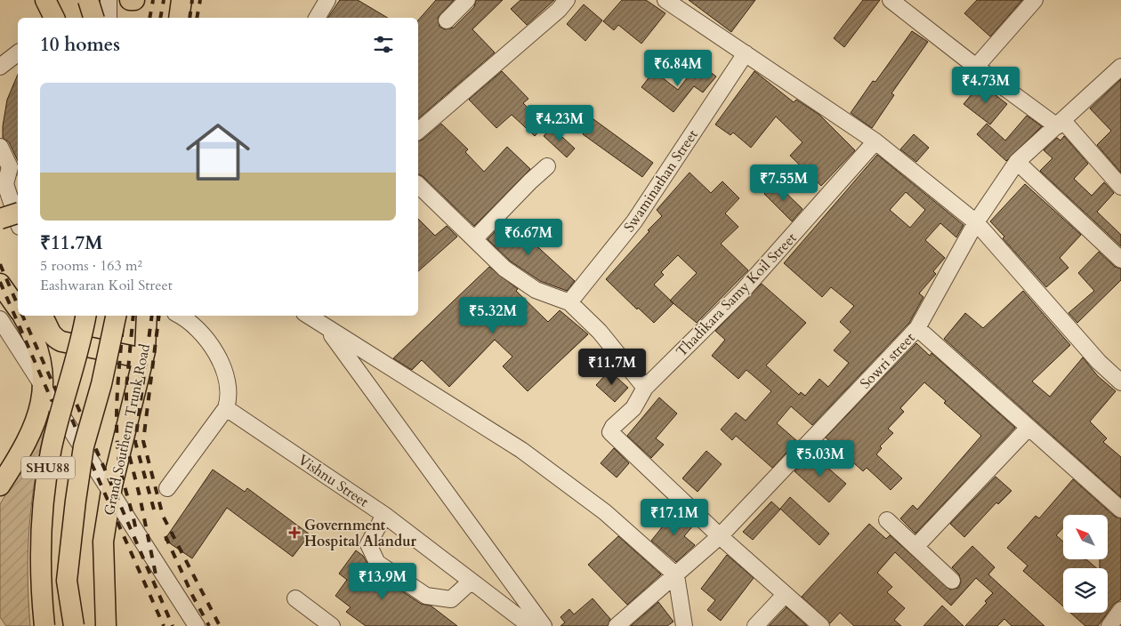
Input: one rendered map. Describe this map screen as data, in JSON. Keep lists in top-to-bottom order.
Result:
{
  "streets": {
    "main road": ["Grand Southern Trunk Road", "SHU88"],
    "street": [
      "Swaminathan Street",
      "Thadikara Samy Koil Street",
      "Sowri street",
      "Vishnu Street"
    ]
  },
  "crossings": [
    ["Thadikara Samy Koil Street", "Sowri street"]
  ],
  "places": {
    "health": ["Government Hospital Alandur"]
  },
  "north": "top left",
  "page": {
    "heading": "10 homes",
    "price": [
      "₹6.84M",
      "₹4.73M",
      "₹4.23M",
      "₹7.55M",
      "₹6.67M",
      "₹5.32M",
      "₹11.7M",
      "₹5.03M",
      "₹17.1M",
      "₹13.9M"
    ],
    "list": [
      {
        "name": "₹11.7M",
        "note": "5 rooms · 163 m² · Eashwaran Koil Street"
      }
    ]
  }
}
